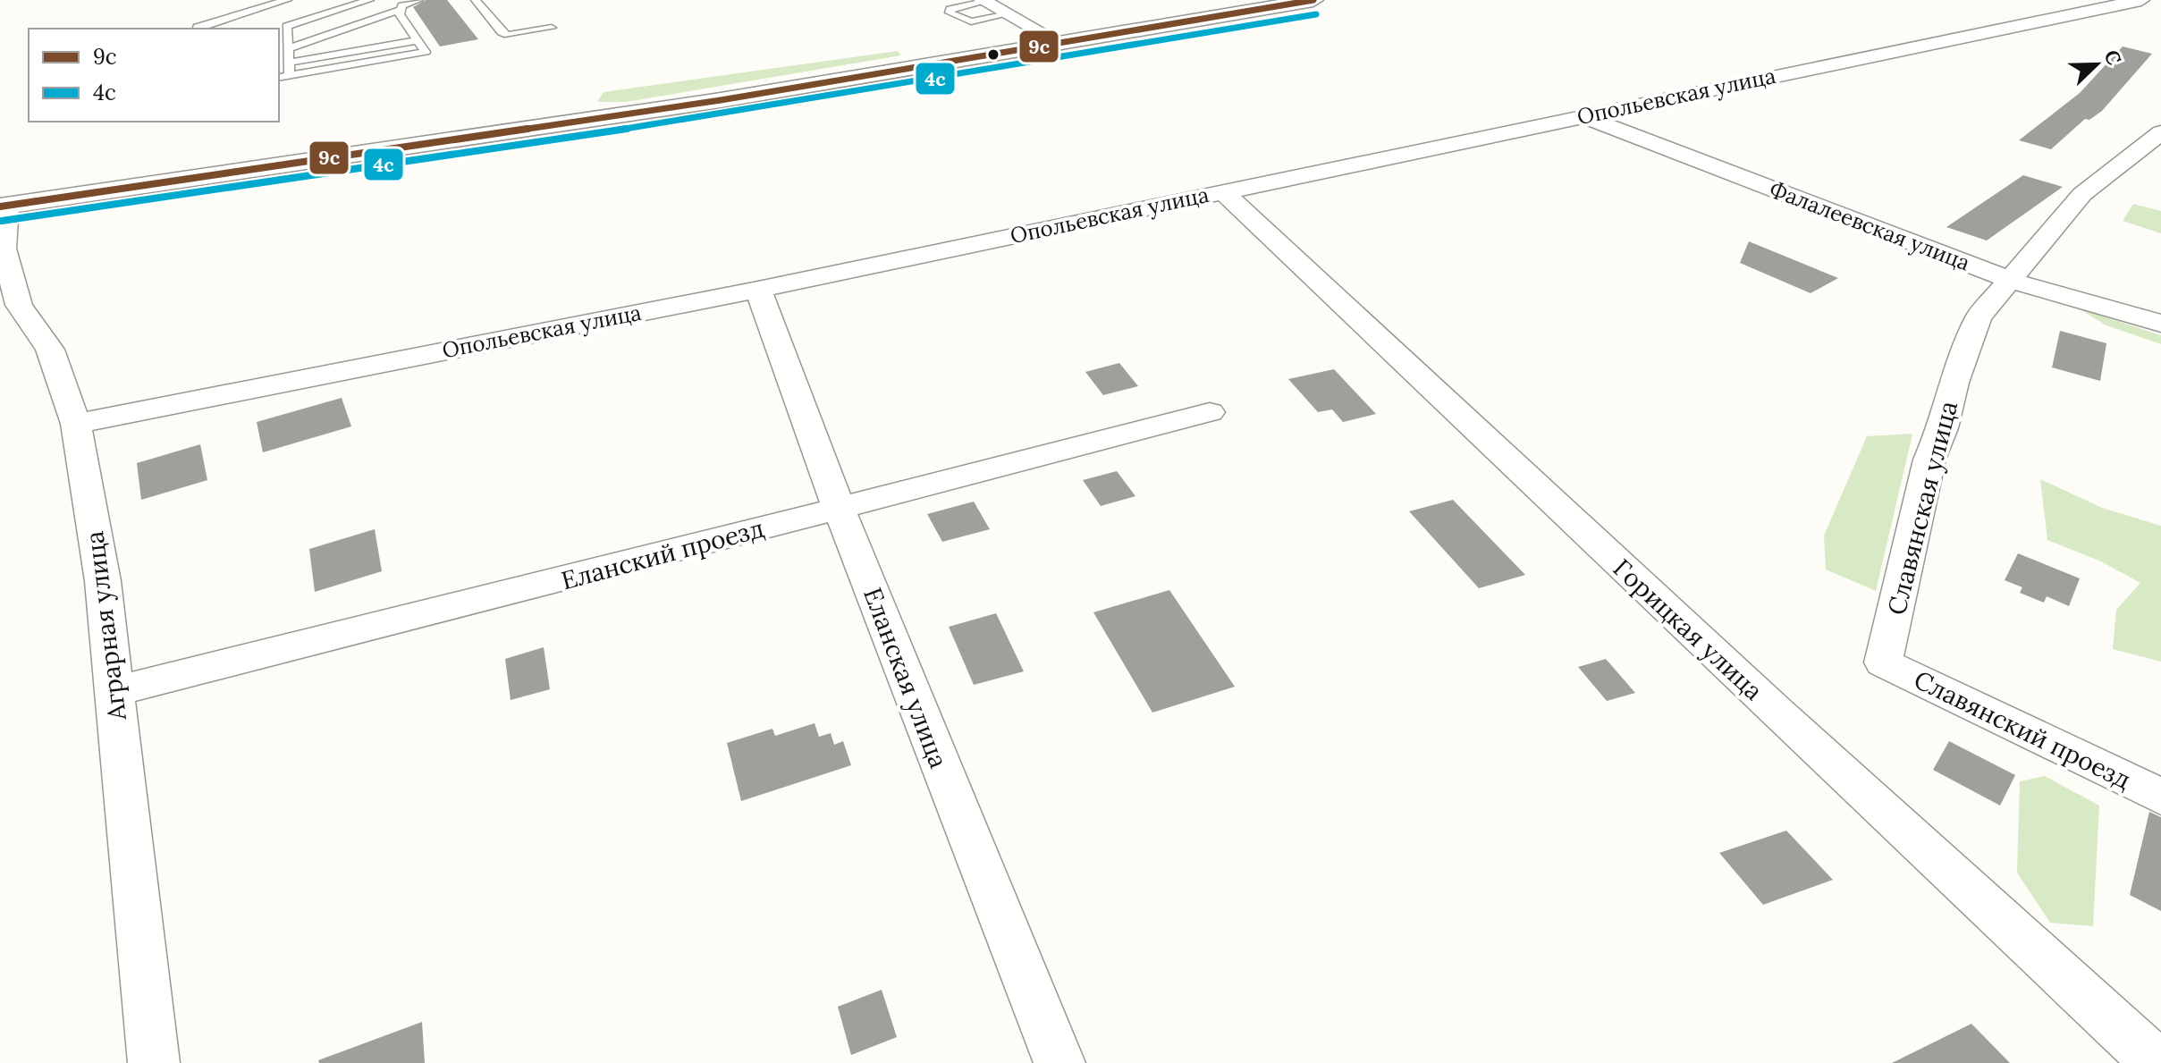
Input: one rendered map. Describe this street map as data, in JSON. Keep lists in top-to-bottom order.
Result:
{
  "streets": {
    "street": [
      "Опольевская улица",
      "Фалалеевская улица",
      "Славянская улица",
      "Еланский проезд",
      "Аграрная улица",
      "Горицкая улица",
      "Еланская улица",
      "Славянский проезд"
    ]
  },
  "crossings": [
    ["Опольевская улица", "Фалалеевская улица"],
    ["Опольевская улица", "Аграрная улица"],
    ["Опольевская улица", "Горицкая улица"],
    ["Опольевская улица", "Еланская улица"],
    ["Фалалеевская улица", "Славянская улица"],
    ["Славянская улица", "Славянский проезд"],
    ["Еланский проезд", "Аграрная улица"],
    ["Еланский проезд", "Еланская улица"]
  ],
  "lines": ["transit line 9с", "transit line 4с"],
  "legend": ["9с", "4с"],
  "north": "top right"
}
